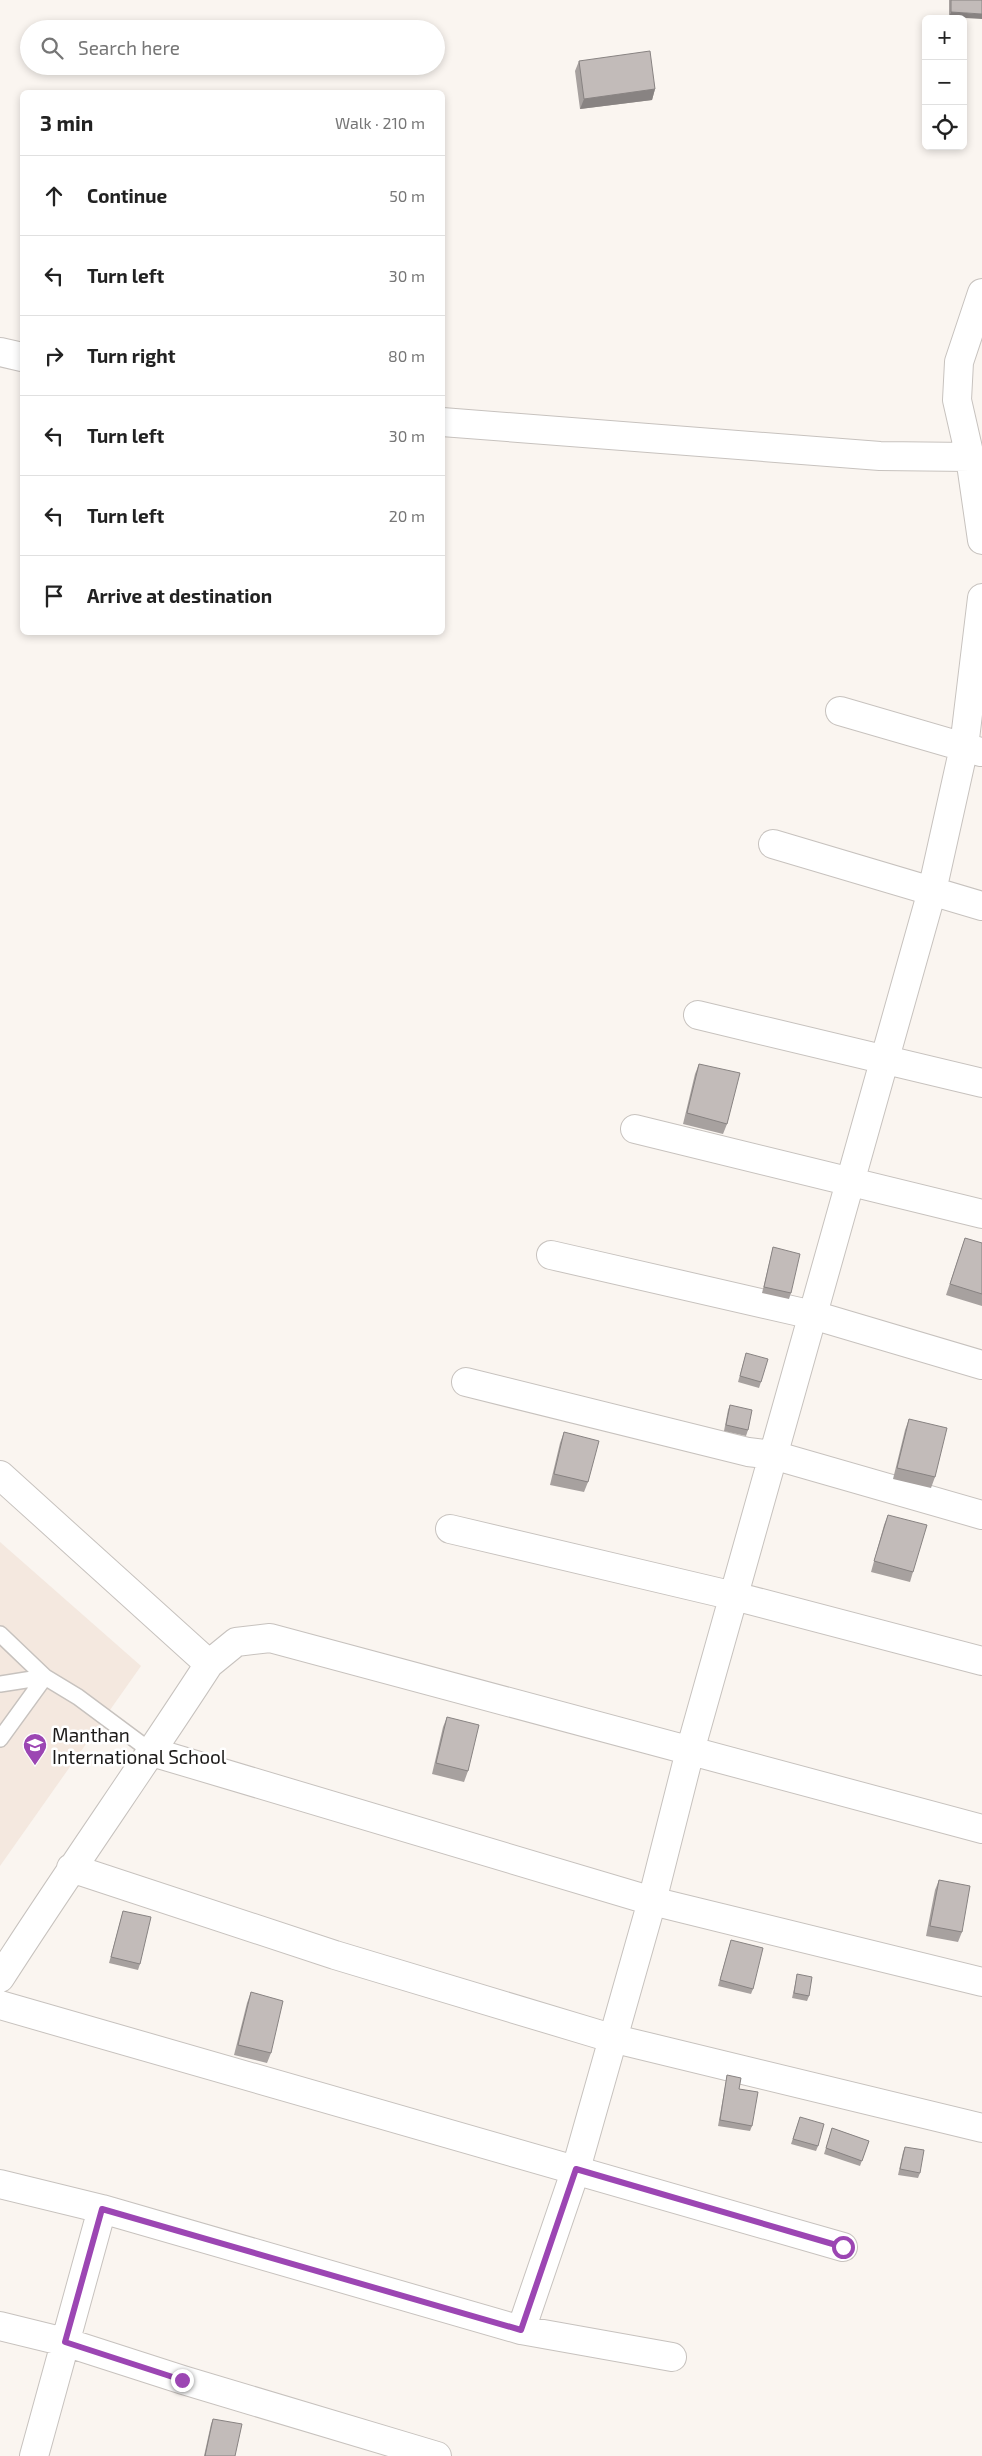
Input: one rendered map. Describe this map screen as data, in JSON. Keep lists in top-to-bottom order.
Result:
{
  "places": {
    "school or university": ["Manthan International School"]
  },
  "page": {
    "map_buttons": ["+", "−"],
    "search": "Search here",
    "heading": ["3 min", "Walk · 210 m"],
    "list": [
      ["Continue", "50 m"],
      ["Turn left", "30 m"],
      ["Turn right", "80 m"],
      ["Turn left", "30 m"],
      ["Turn left", "20 m"],
      "Arrive at destination"
    ]
  }
}
